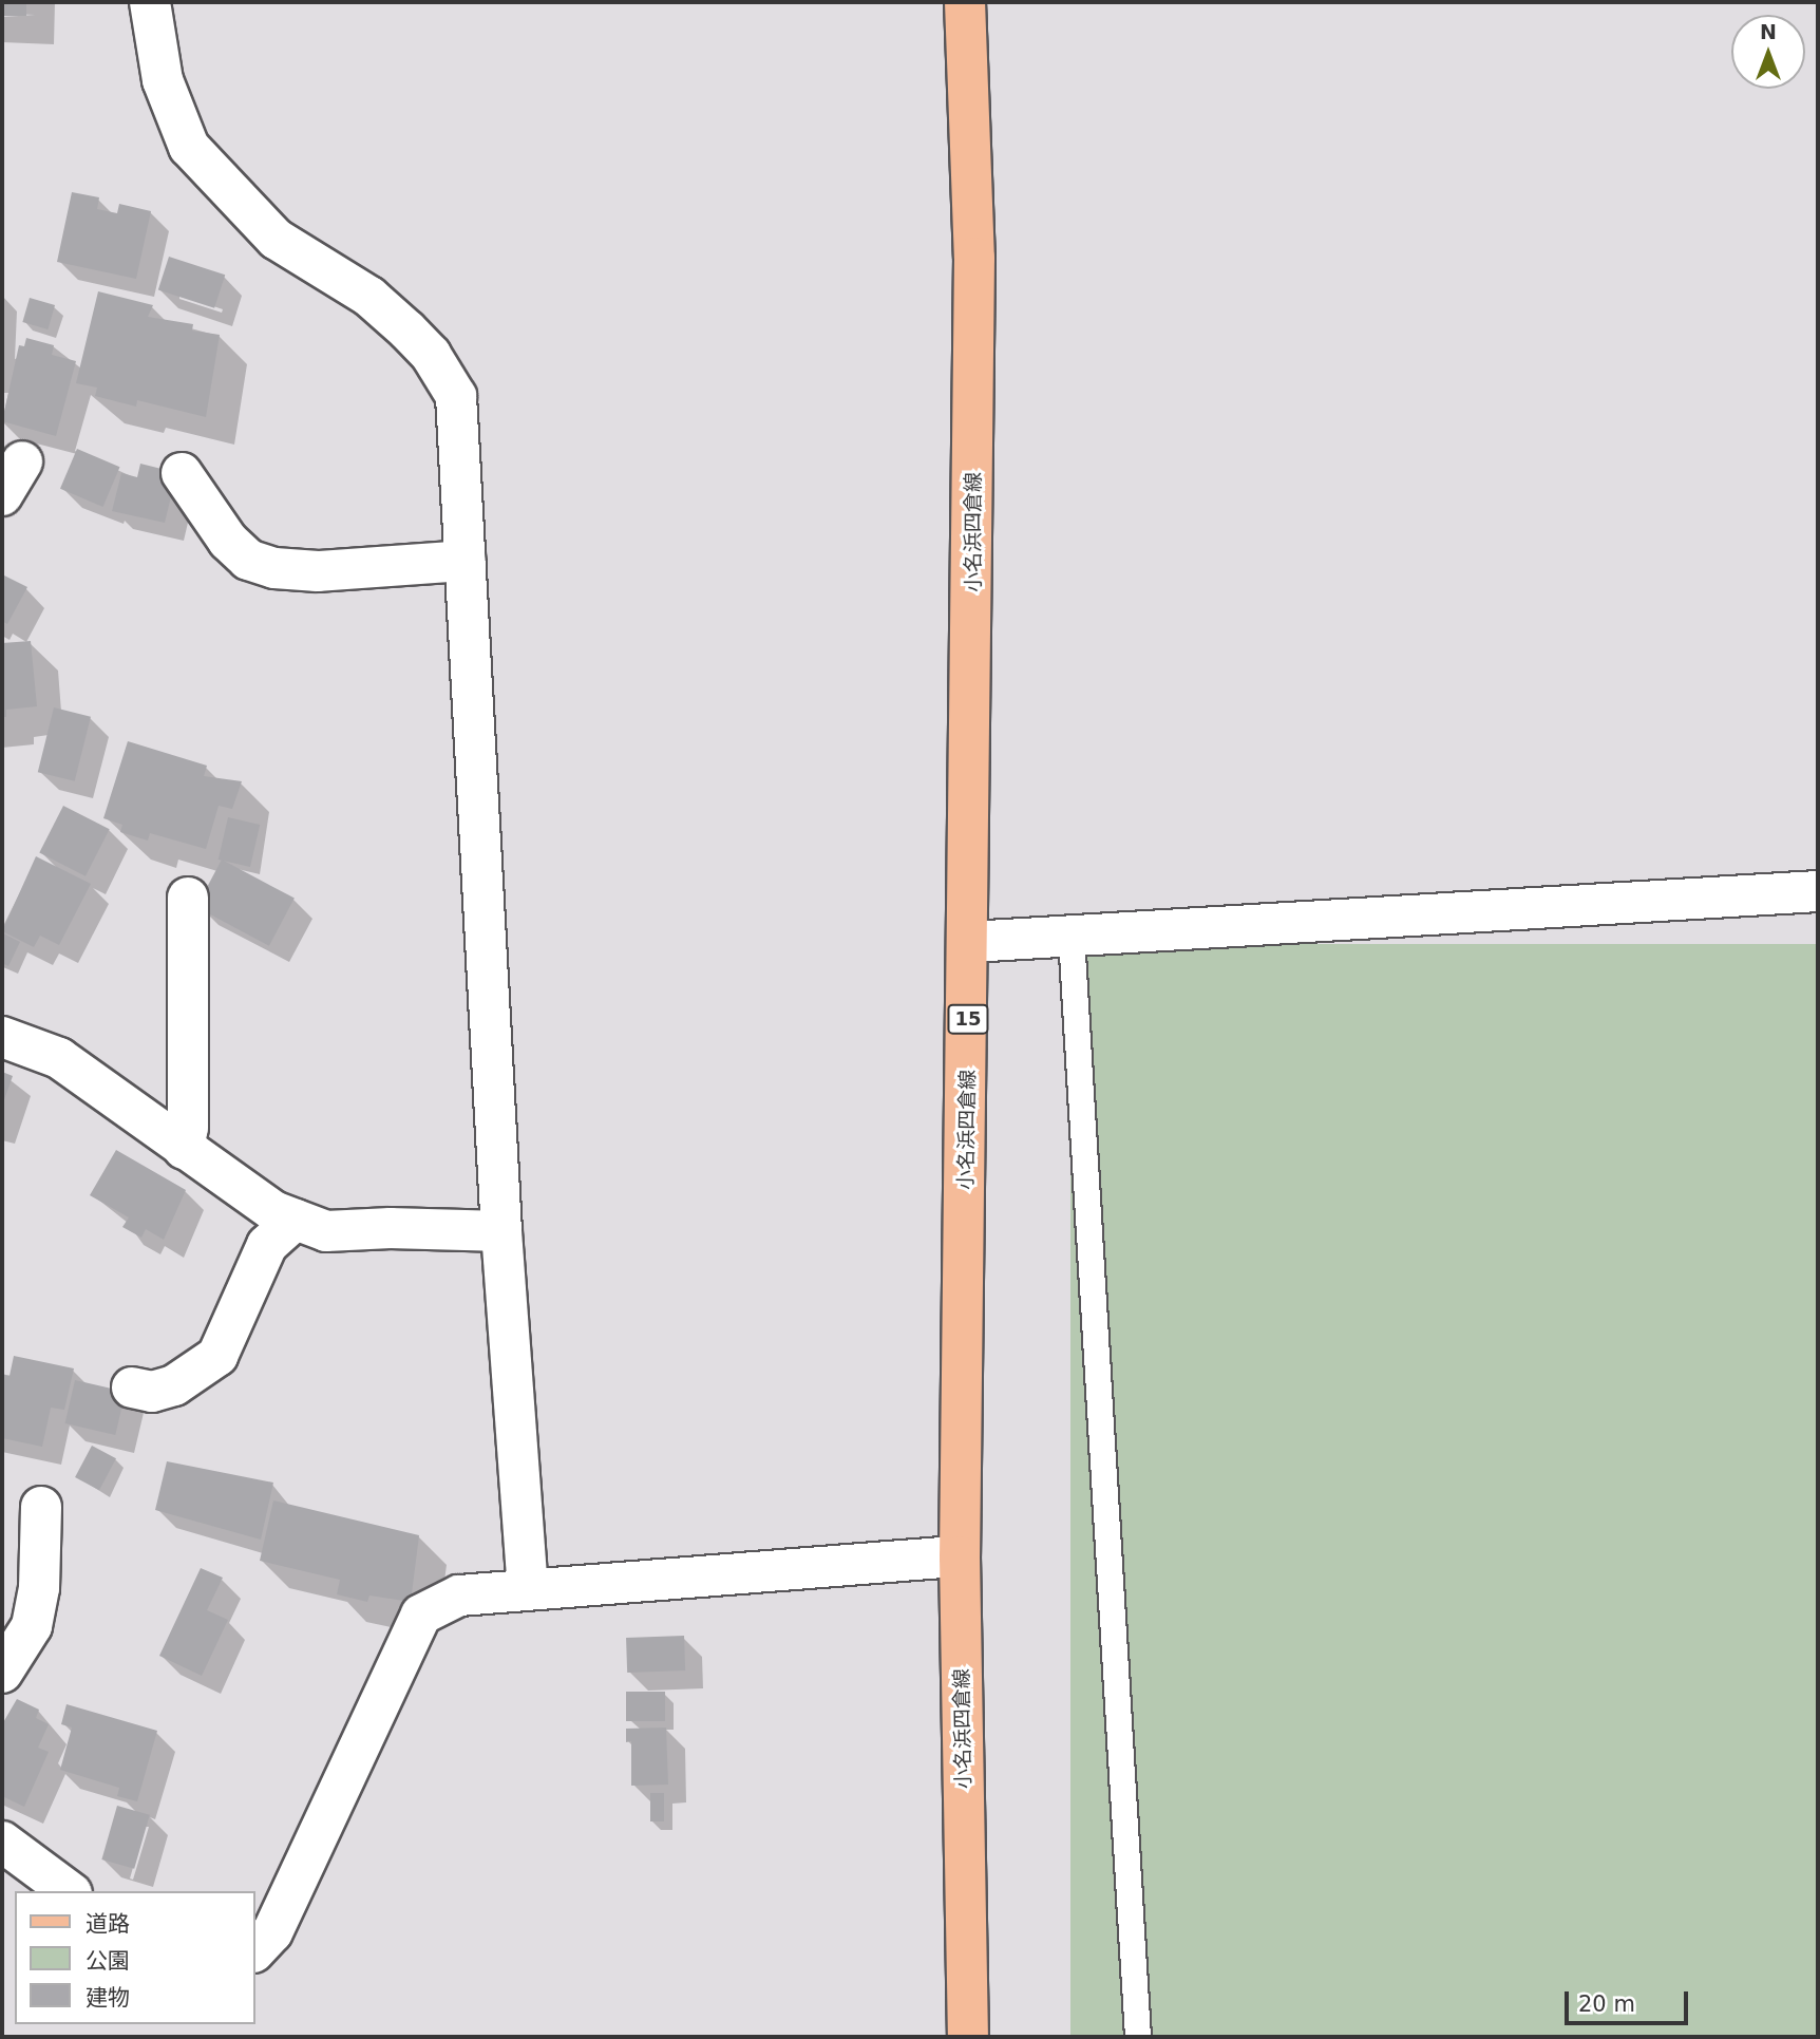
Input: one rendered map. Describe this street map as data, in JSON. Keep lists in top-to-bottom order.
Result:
{
  "streets": {
    "main road": ["小名浜四倉線", "15"]
  },
  "legend": ["道路", "公園", "建物"],
  "scale_bar": "20 m",
  "north": "top"
}
